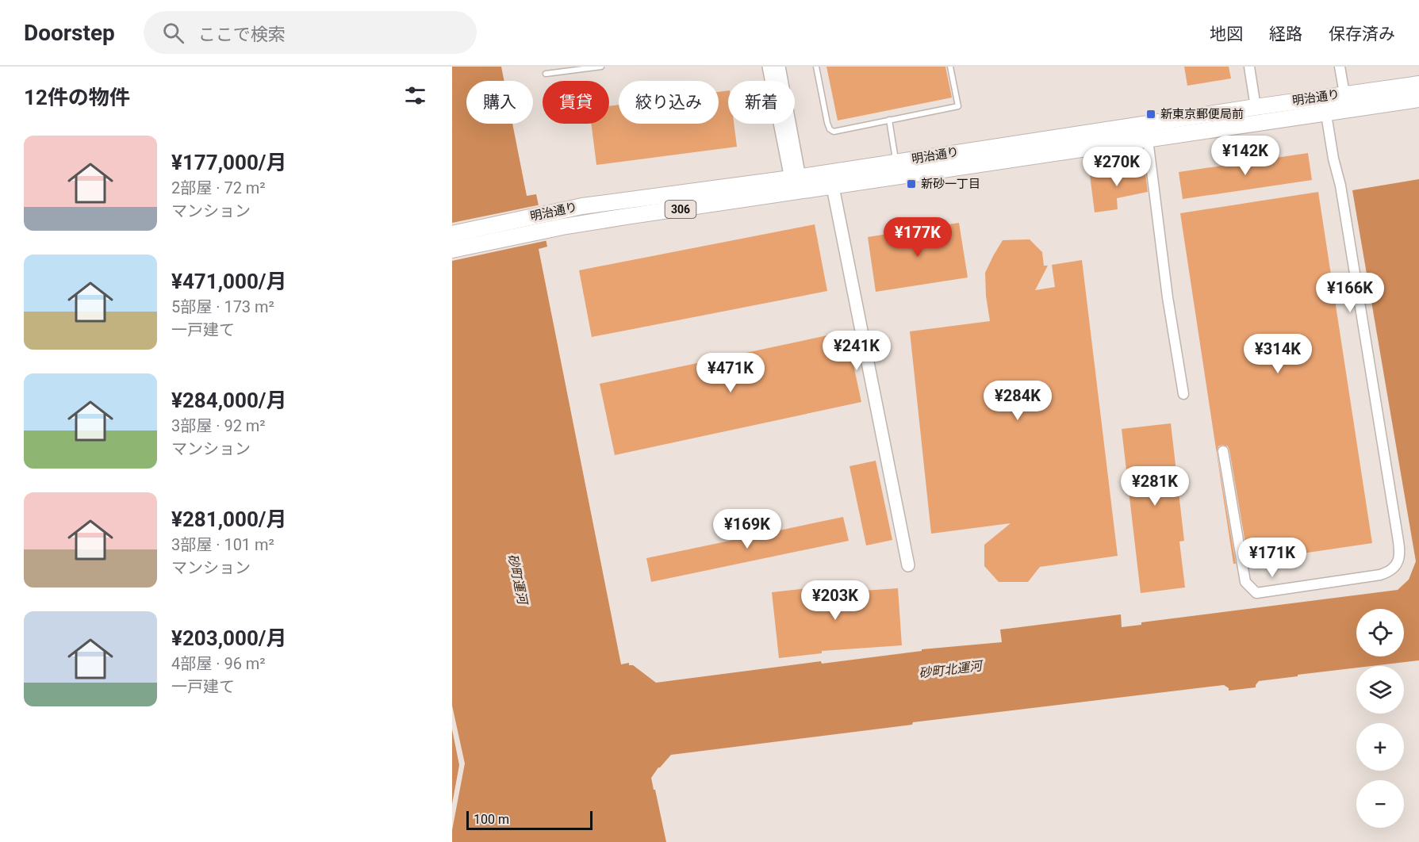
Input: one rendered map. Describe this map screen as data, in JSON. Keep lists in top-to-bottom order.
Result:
{
  "streets": {
    "main road": ["明治通り", "306"]
  },
  "water": ["砂町運河", "砂町北運河"],
  "places": {
    "transit": ["新東京郵便局前", "新砂一丁目"]
  },
  "scale_bar": "100 m",
  "page": {
    "header": "Doorstep",
    "search": "ここで検索",
    "nav": ["地図", "経路", "保存済み"],
    "heading": "12件の物件",
    "chip": [
      "購入",
      "賃貸",
      "絞り込み",
      "新着"
    ],
    "list": [
      {
        "name": "¥177,000/月",
        "note": "2部屋 · 72 m² · マンション"
      },
      {
        "name": "¥471,000/月",
        "note": "5部屋 · 173 m² · 一戸建て"
      },
      {
        "name": "¥284,000/月",
        "note": "3部屋 · 92 m² · マンション"
      },
      {
        "name": "¥281,000/月",
        "note": "3部屋 · 101 m² · マンション"
      },
      {
        "name": "¥203,000/月",
        "note": "4部屋 · 96 m² · 一戸建て"
      }
    ],
    "price": [
      "¥142K",
      "¥270K",
      "¥177K",
      "¥166K",
      "¥241K",
      "¥314K",
      "¥471K",
      "¥284K",
      "¥281K",
      "¥169K",
      "¥171K",
      "¥203K"
    ],
    "map_buttons": ["+", "−"],
    "scale": "100 m"
  }
}
